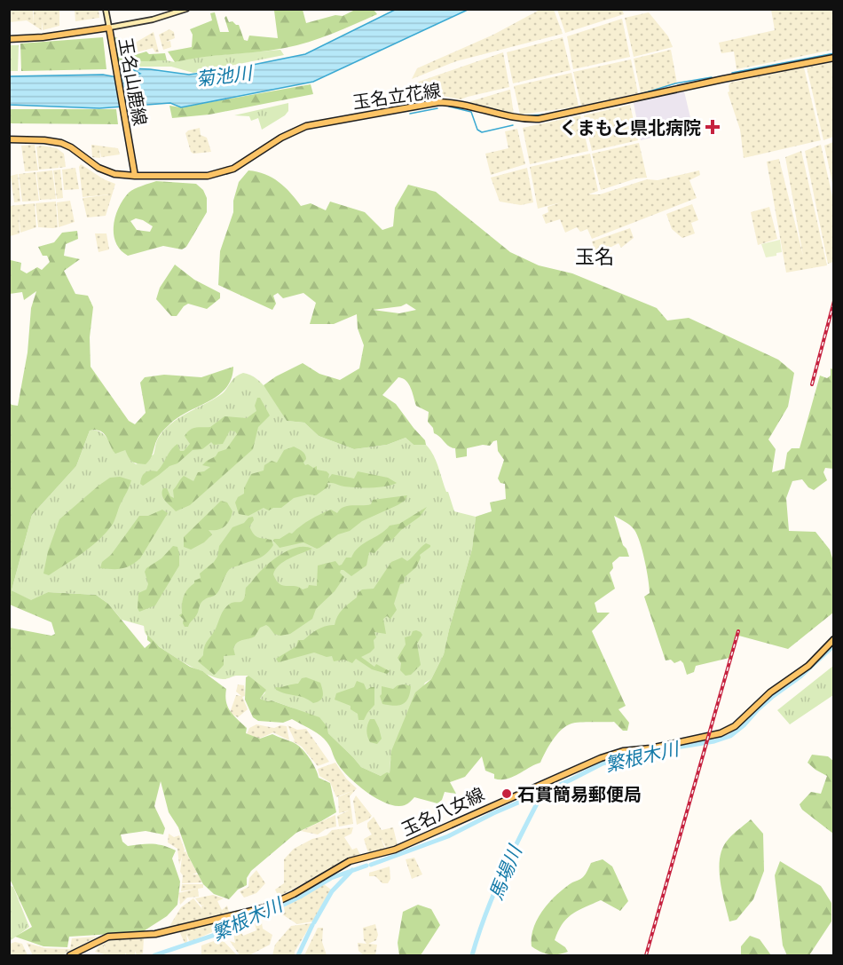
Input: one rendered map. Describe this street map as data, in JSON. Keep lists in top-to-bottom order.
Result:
{
  "streets": {
    "main road": ["玉名山鹿線", "玉名立花線", "玉名八女線"]
  },
  "crossings": [
    ["玉名山鹿線", "玉名立花線"]
  ],
  "districts": ["玉名"],
  "water": ["菊池川", "繁根木川", "馬場川"],
  "places": {
    "health": ["くまもと県北病院"],
    "other": ["石貫簡易郵便局"]
  }
}
